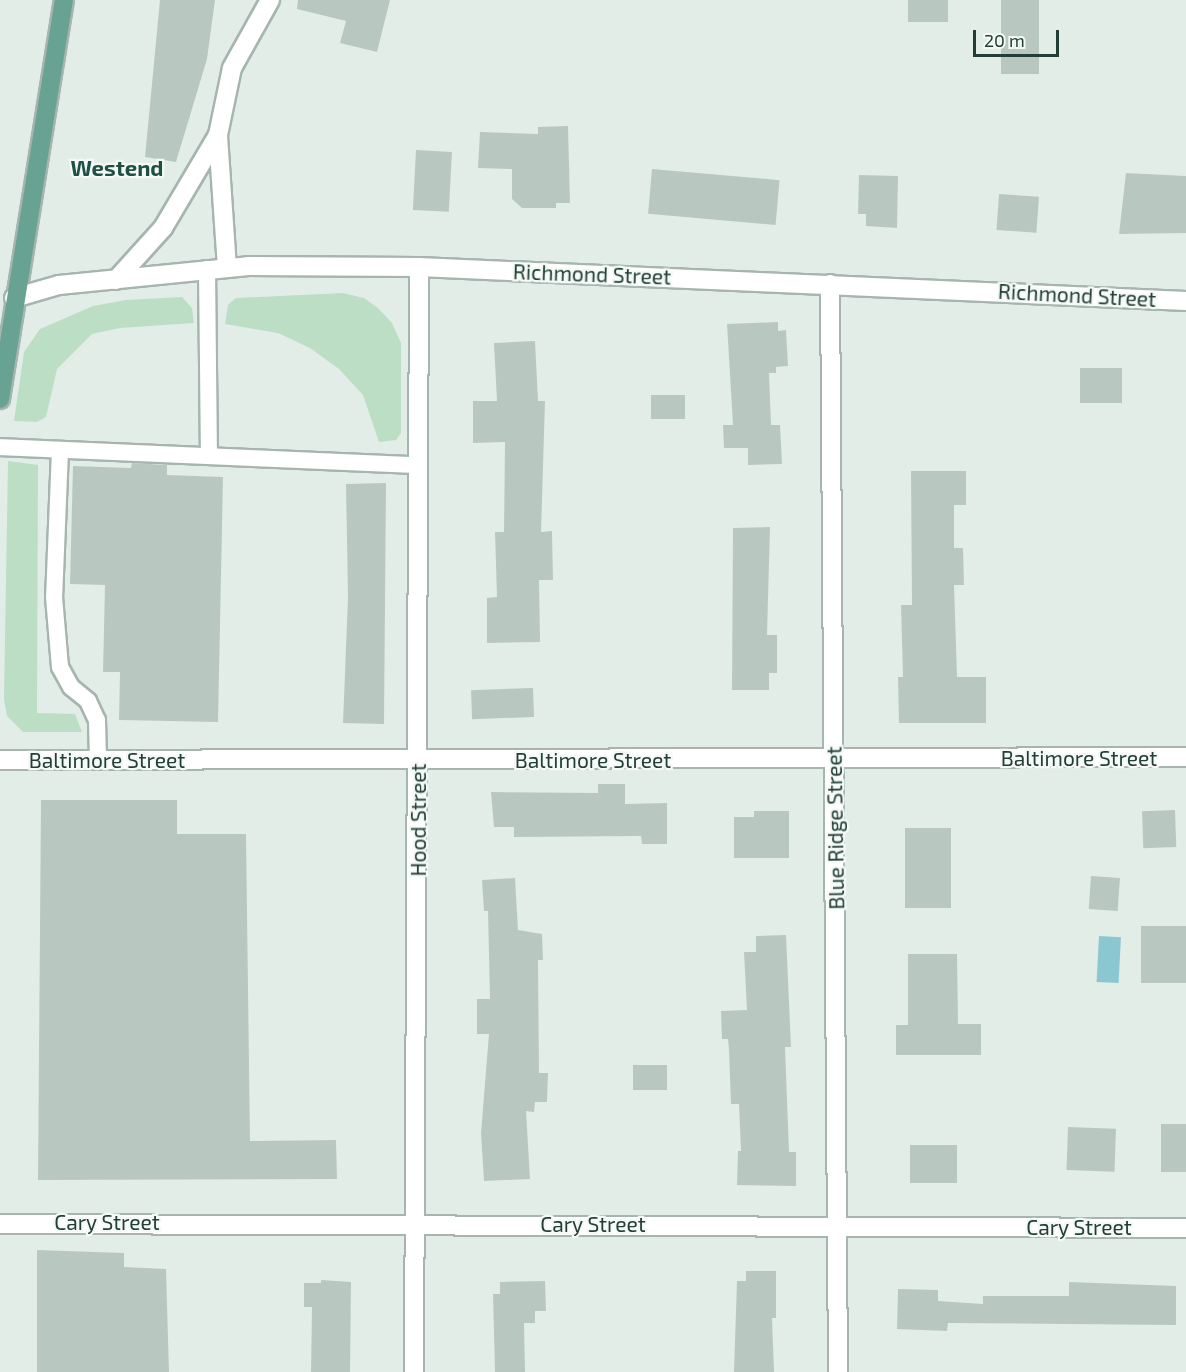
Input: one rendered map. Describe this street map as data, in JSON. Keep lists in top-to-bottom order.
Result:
{
  "streets": {
    "street": [
      "Richmond Street",
      "Baltimore Street",
      "Hood Street",
      "Blue Ridge Street",
      "Cary Street"
    ]
  },
  "crossings": [
    ["Richmond Street", "Hood Street"],
    ["Richmond Street", "Blue Ridge Street"],
    ["Baltimore Street", "Hood Street"],
    ["Baltimore Street", "Blue Ridge Street"],
    ["Hood Street", "Cary Street"],
    ["Blue Ridge Street", "Cary Street"]
  ],
  "districts": ["Westend"],
  "scale_bar": "20 m"
}
